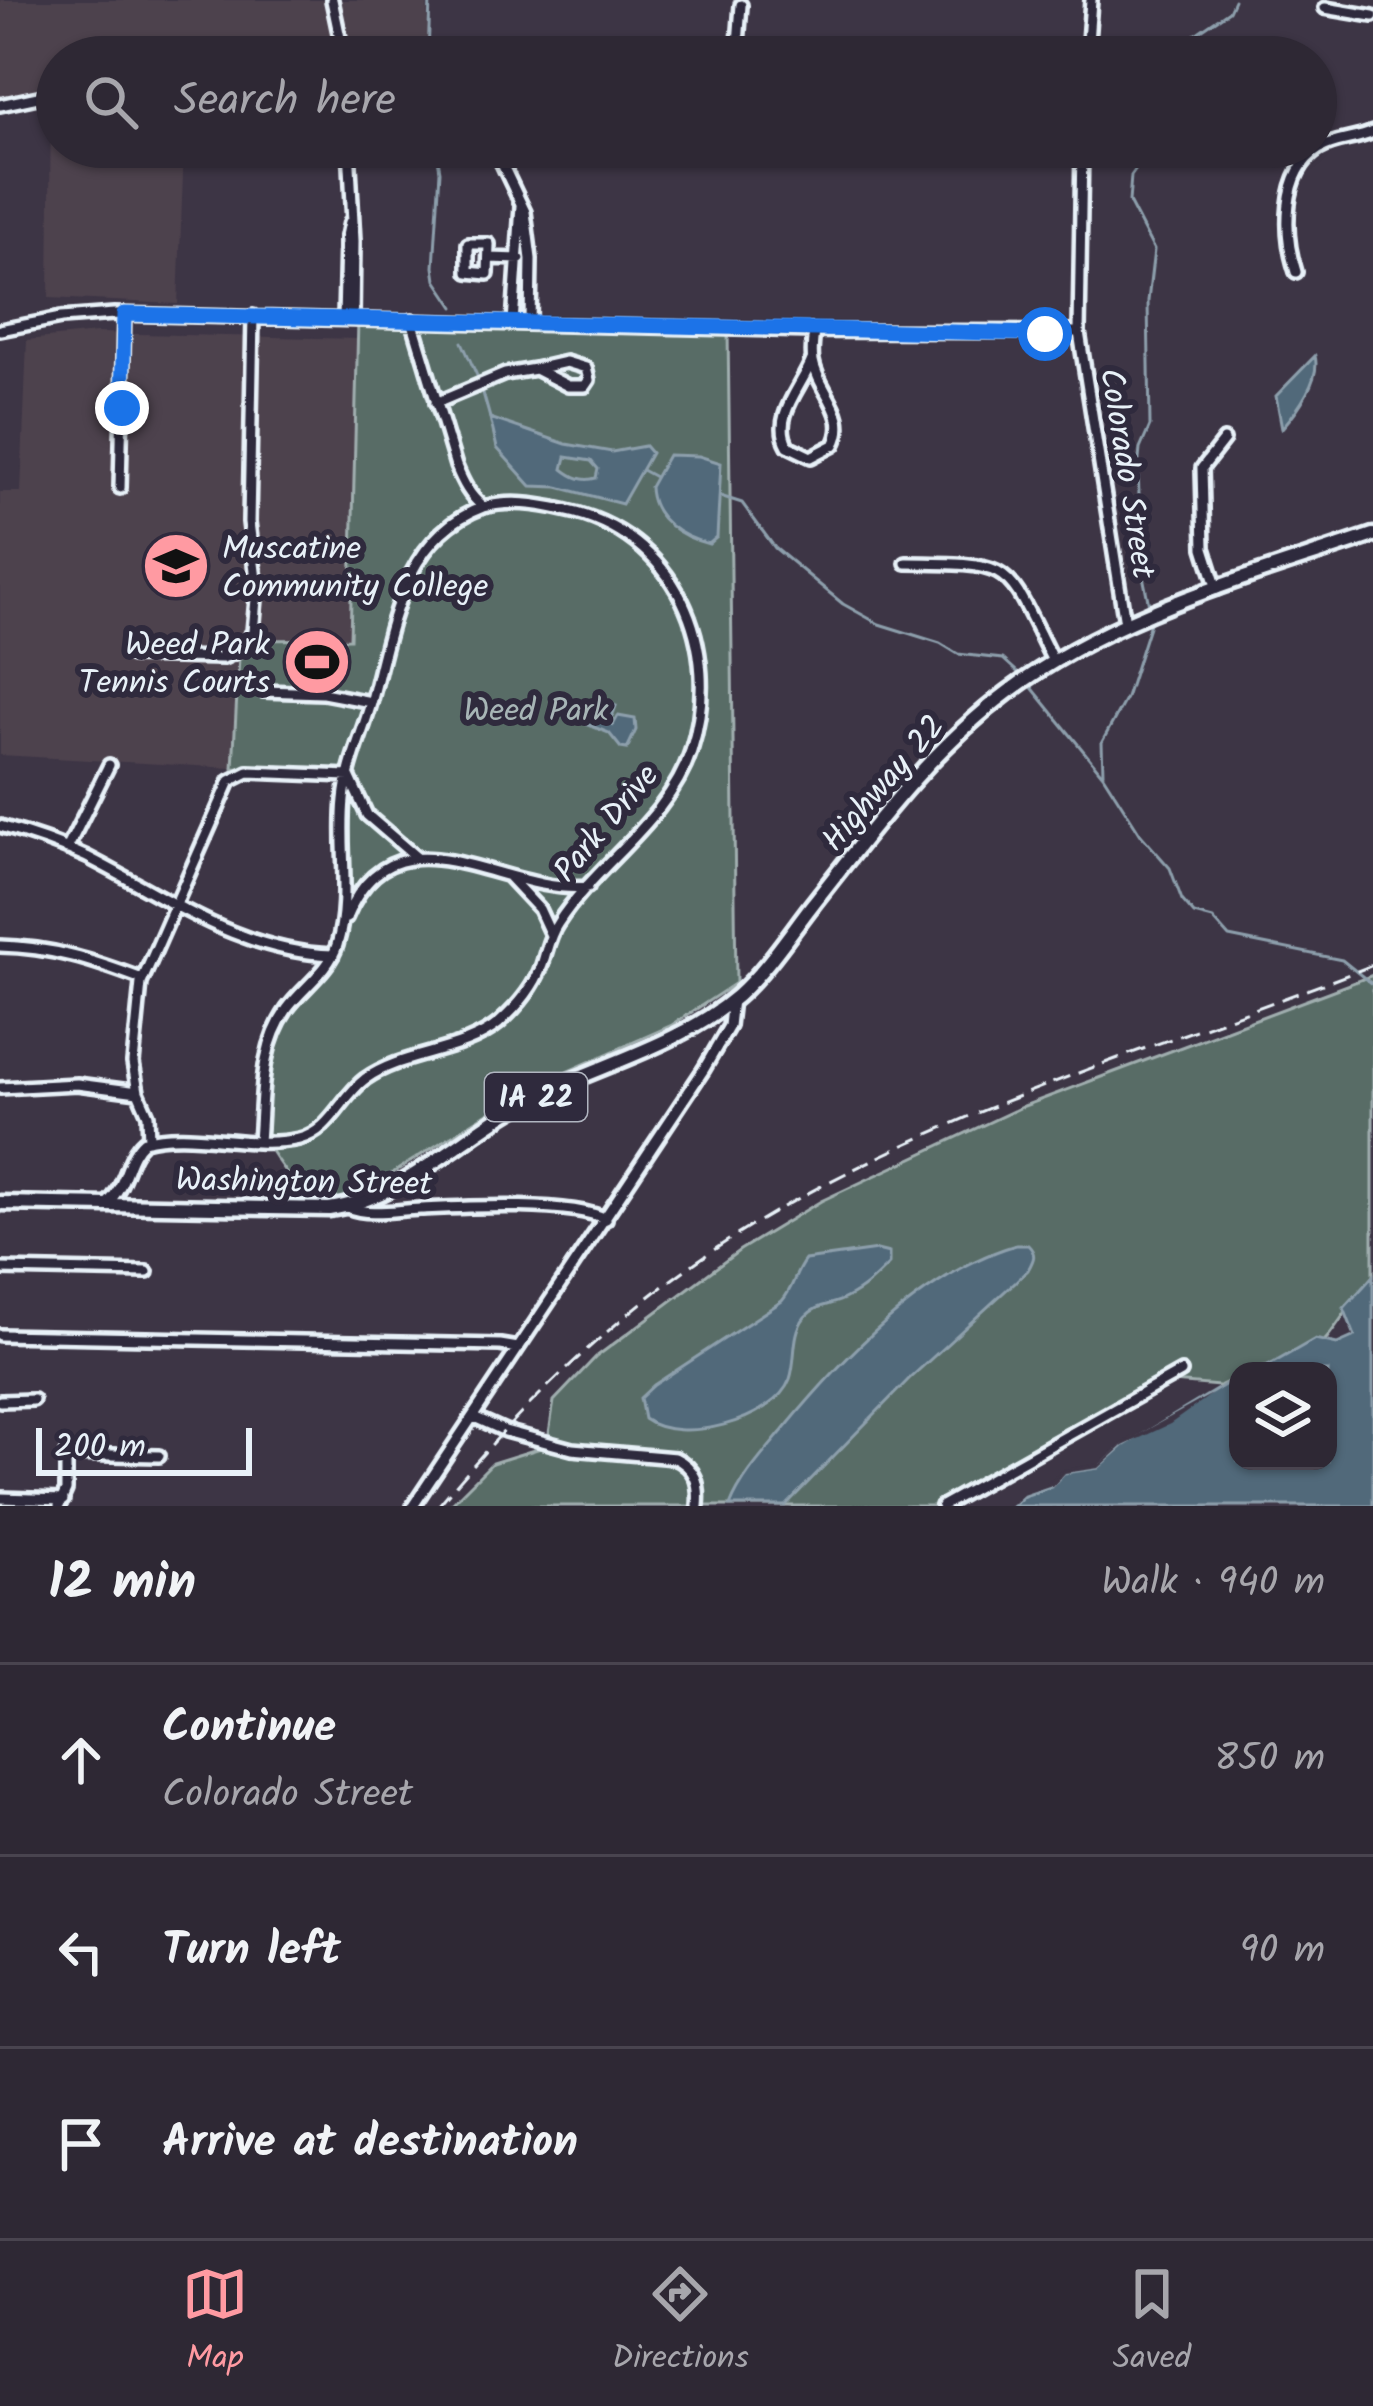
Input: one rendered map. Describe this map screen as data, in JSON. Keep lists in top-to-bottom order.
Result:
{
  "streets": {
    "main road": ["Highway 22", "IA 22", "Washington Street"],
    "street": ["Colorado Street", "Park Drive"]
  },
  "crossings": [
    ["Colorado Street", "Highway 22"],
    ["Highway 22", "IA 22"],
    ["IA 22", "Washington Street"]
  ],
  "parks": ["Weed Park"],
  "places": {
    "school or university": ["Muscatine Community College"],
    "sports": ["Weed Park Tennis Courts"]
  },
  "scale_bar": "200 m",
  "page": {
    "search": "Search here",
    "scale": "200 m",
    "heading": ["12 min", "Walk · 940 m"],
    "list": [
      ["Continue", "Colorado Street", "850 m"],
      ["Turn left", "90 m"],
      "Arrive at destination"
    ],
    "nav": ["Map", "Directions", "Saved"]
  }
}
